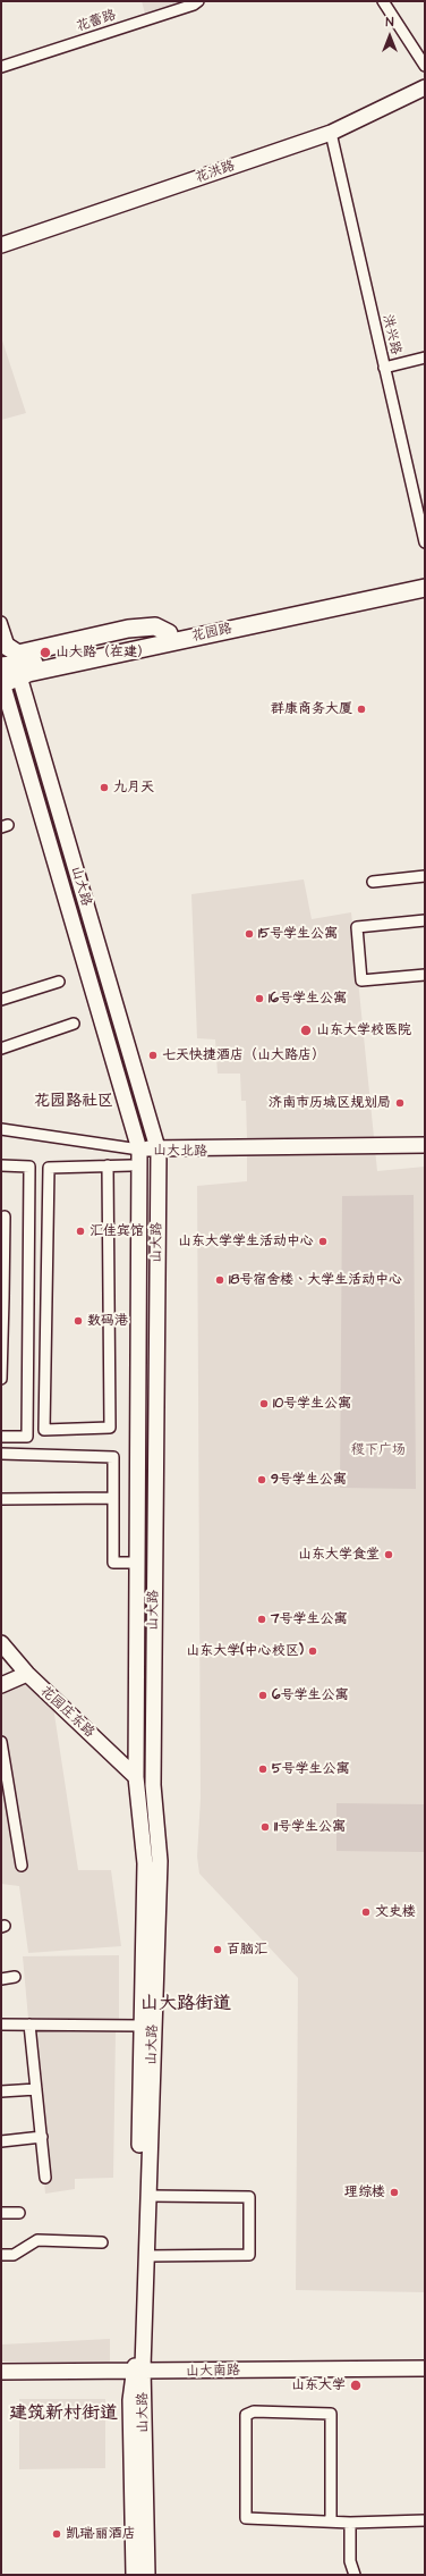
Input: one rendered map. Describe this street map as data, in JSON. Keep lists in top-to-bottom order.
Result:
{
  "streets": {
    "main road": [
      "花洪路",
      "花园路",
      "山大路",
      "山大北路",
      "花园庄东路",
      "山大南路"
    ],
    "street": ["花蕾路", "洪兴路"]
  },
  "crossings": [
    ["花洪路", "洪兴路"],
    ["花园路", "山大路"],
    ["山大路", "山大北路"],
    ["山大路", "花园庄东路"],
    ["山大路", "山大南路"]
  ],
  "districts": ["花园路社区", "山大路街道", "建筑新村街道"],
  "parks": ["稷下广场"],
  "places": [
    "山大路（在建）",
    "群康商务大厦",
    "九月天",
    "15号学生公寓",
    "16号学生公寓",
    "山东大学校医院",
    "七天快捷酒店（山大路店）",
    "济南市历城区规划局",
    "汇佳宾馆",
    "山东大学学生活动中心",
    "18号宿舍楼、大学生活动中心",
    "数码港",
    "10号学生公寓",
    "9号学生公寓",
    "山东大学食堂",
    "7号学生公寓",
    "山东大学(中心校区)",
    "6号学生公寓",
    "5号学生公寓",
    "11号学生公寓",
    "文史楼",
    "百脑汇",
    "理综楼",
    "山东大学",
    "凯瑞·丽酒店"
  ],
  "north": "top"
}
